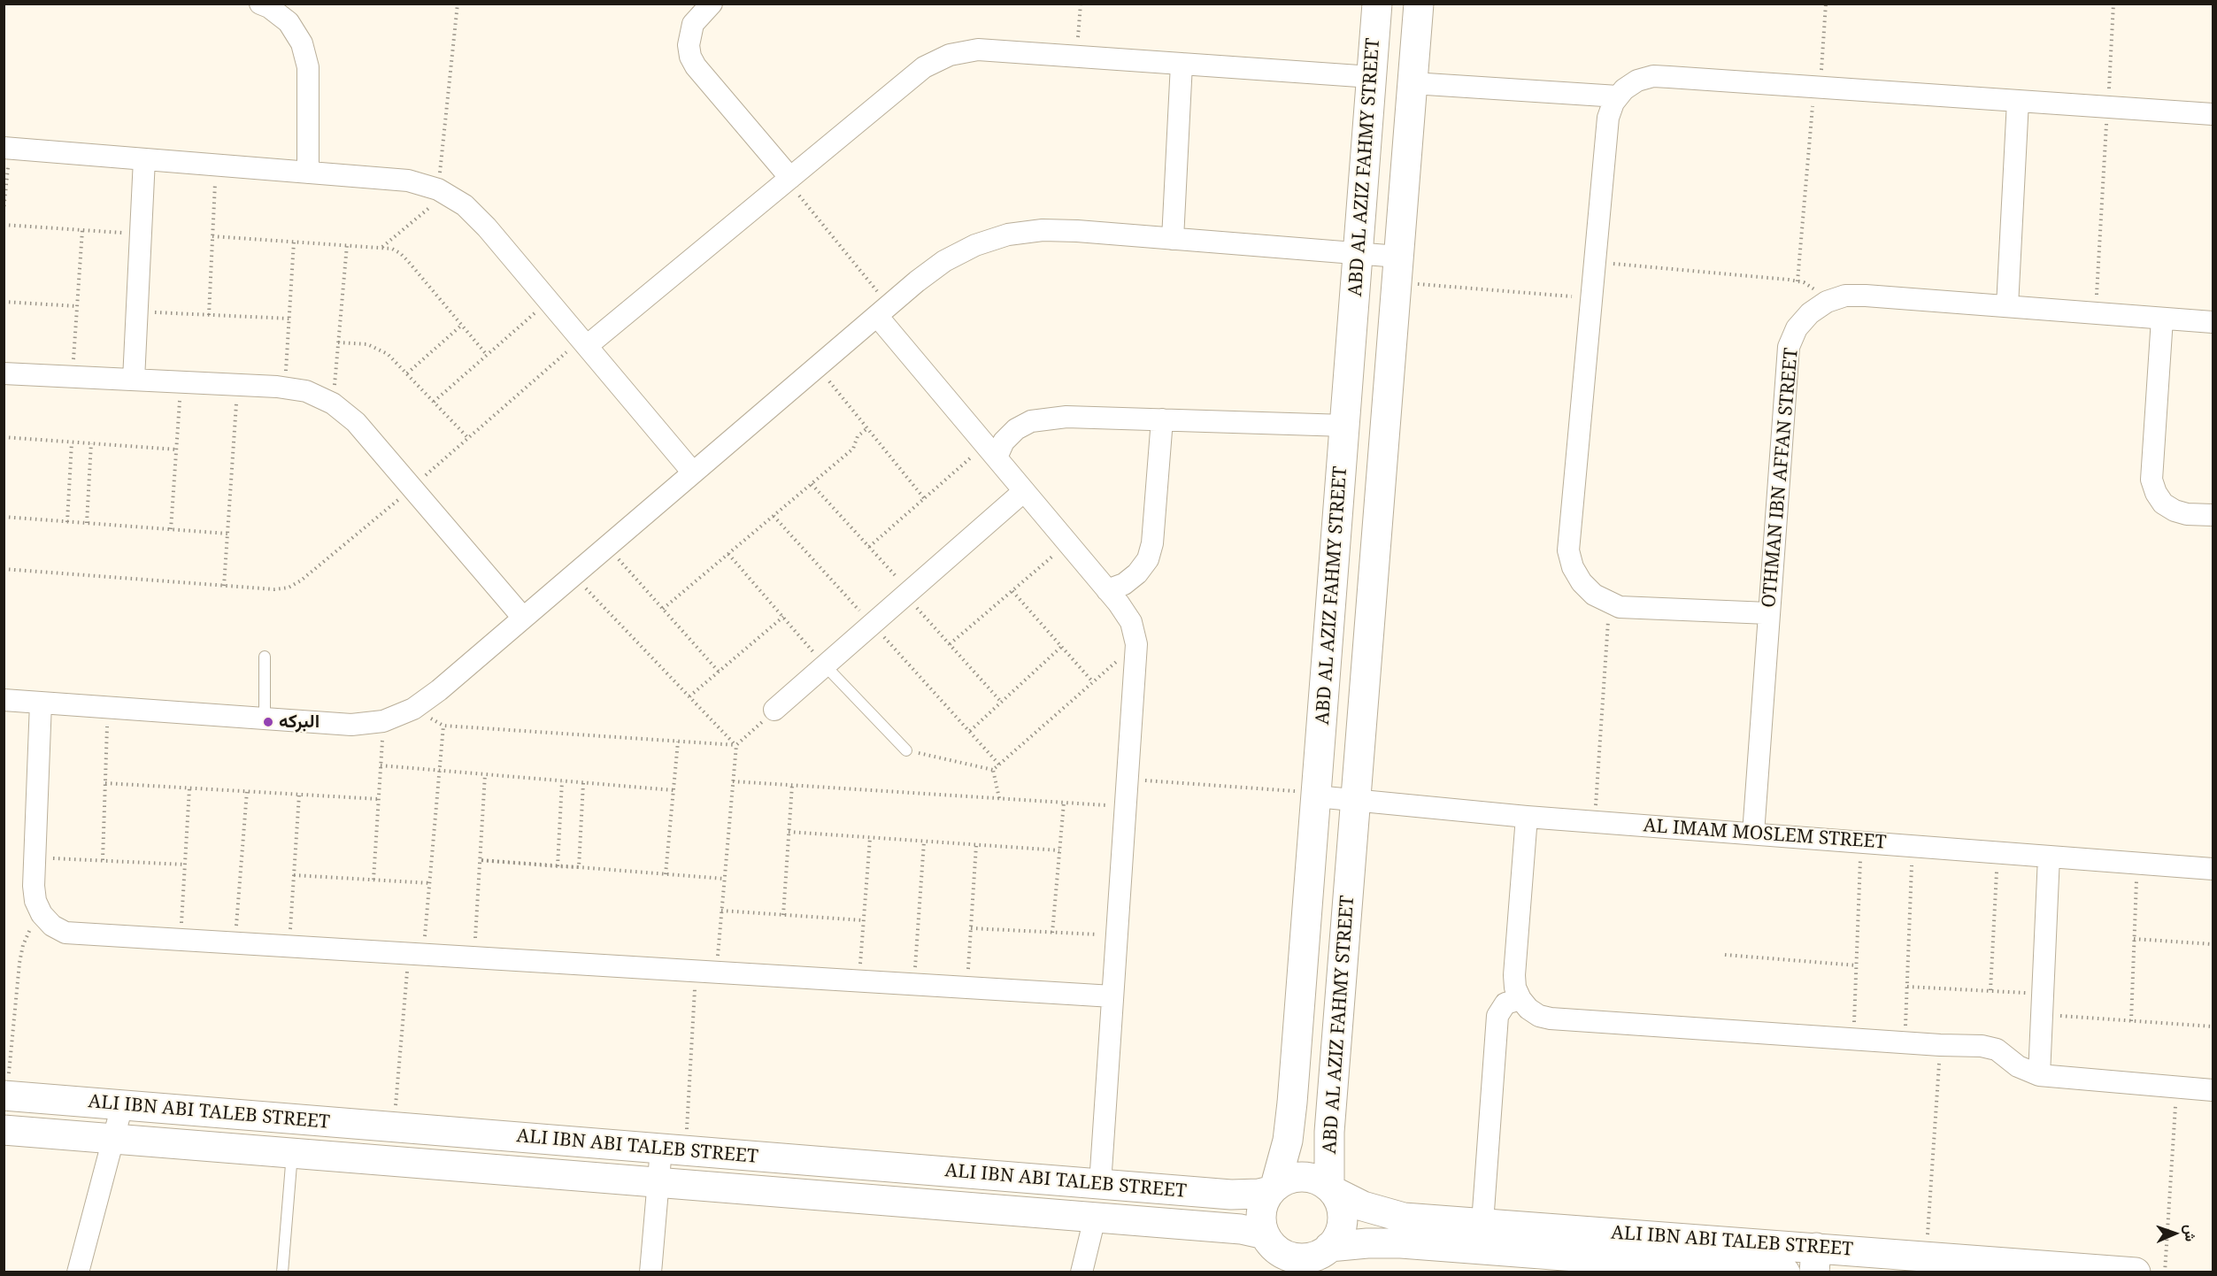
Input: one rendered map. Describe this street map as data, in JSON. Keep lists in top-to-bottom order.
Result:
{
  "streets": {
    "street": [
      "ABD AL AZIZ FAHMY STREET",
      "OTHMAN IBN AFFAN STREET",
      "AL IMAM MOSLEM STREET",
      "ALI IBN ABI TALEB STREET"
    ]
  },
  "crossings": [
    ["ABD AL AZIZ FAHMY STREET", "AL IMAM MOSLEM STREET"],
    ["ABD AL AZIZ FAHMY STREET", "ALI IBN ABI TALEB STREET"],
    ["OTHMAN IBN AFFAN STREET", "AL IMAM MOSLEM STREET"]
  ],
  "places": ["البركه"],
  "north": "right"
}
